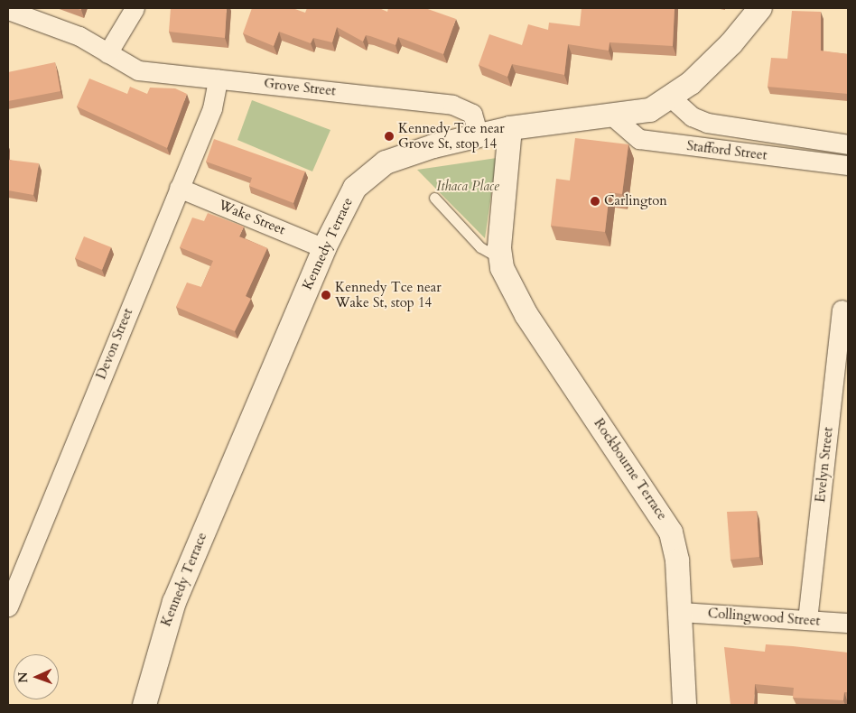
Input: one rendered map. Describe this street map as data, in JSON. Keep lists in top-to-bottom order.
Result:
{
  "streets": {
    "street": [
      "Grove Street",
      "Stafford Street",
      "Wake Street",
      "Kennedy Terrace",
      "Devon Street",
      "Evelyn Street",
      "Rockbourne Terrace",
      "Collingwood Street"
    ]
  },
  "crossings": [
    ["Grove Street", "Kennedy Terrace"],
    ["Grove Street", "Devon Street"],
    ["Stafford Street", "Kennedy Terrace"],
    ["Wake Street", "Kennedy Terrace"],
    ["Wake Street", "Devon Street"],
    ["Kennedy Terrace", "Rockbourne Terrace"],
    ["Evelyn Street", "Collingwood Street"],
    ["Rockbourne Terrace", "Collingwood Street"]
  ],
  "parks": ["Ithaca Place"],
  "places": ["Kennedy Tce near Grove St, stop 14", "Carlington", "Kennedy Tce near Wake St, stop 14"],
  "north": "left"
}
